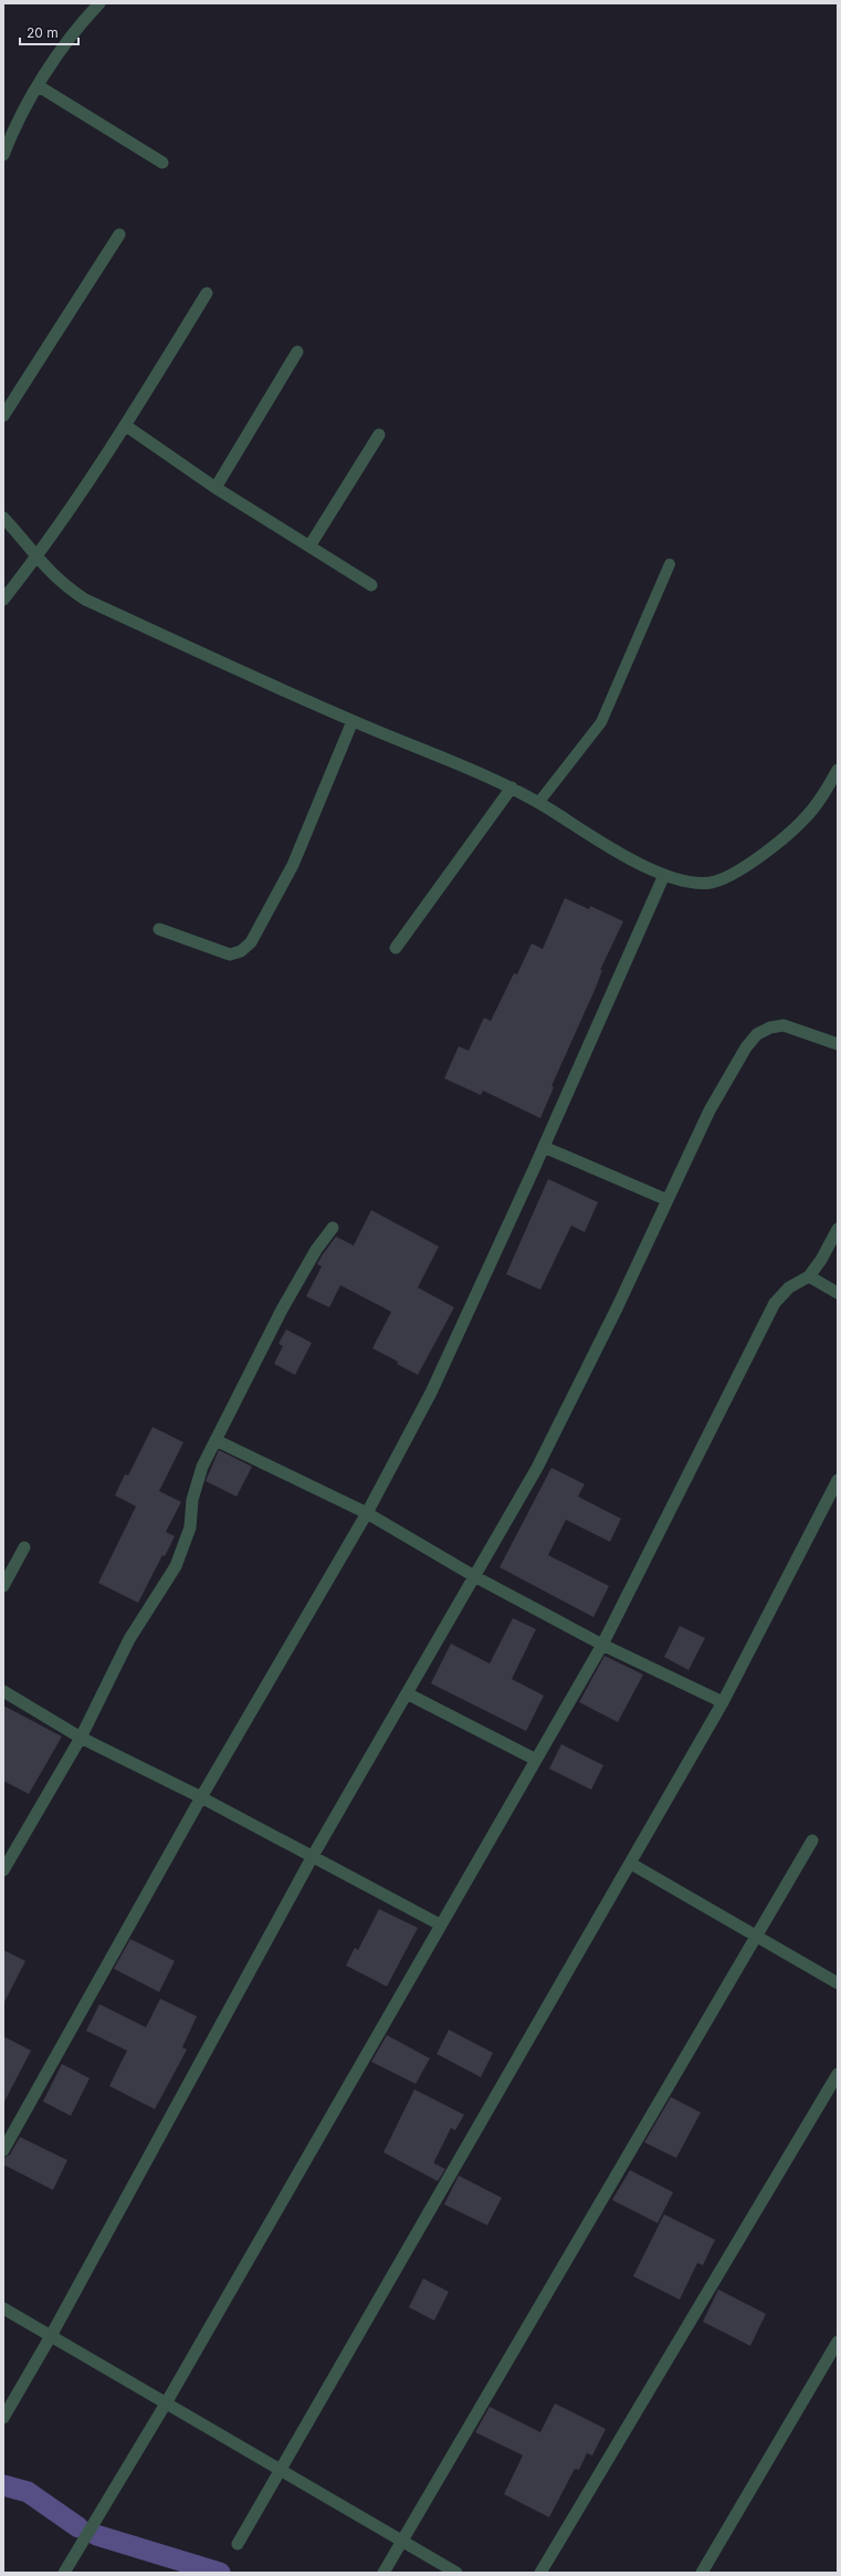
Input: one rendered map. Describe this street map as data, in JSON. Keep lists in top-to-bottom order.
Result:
{
  "scale_bar": "20 m"
}
